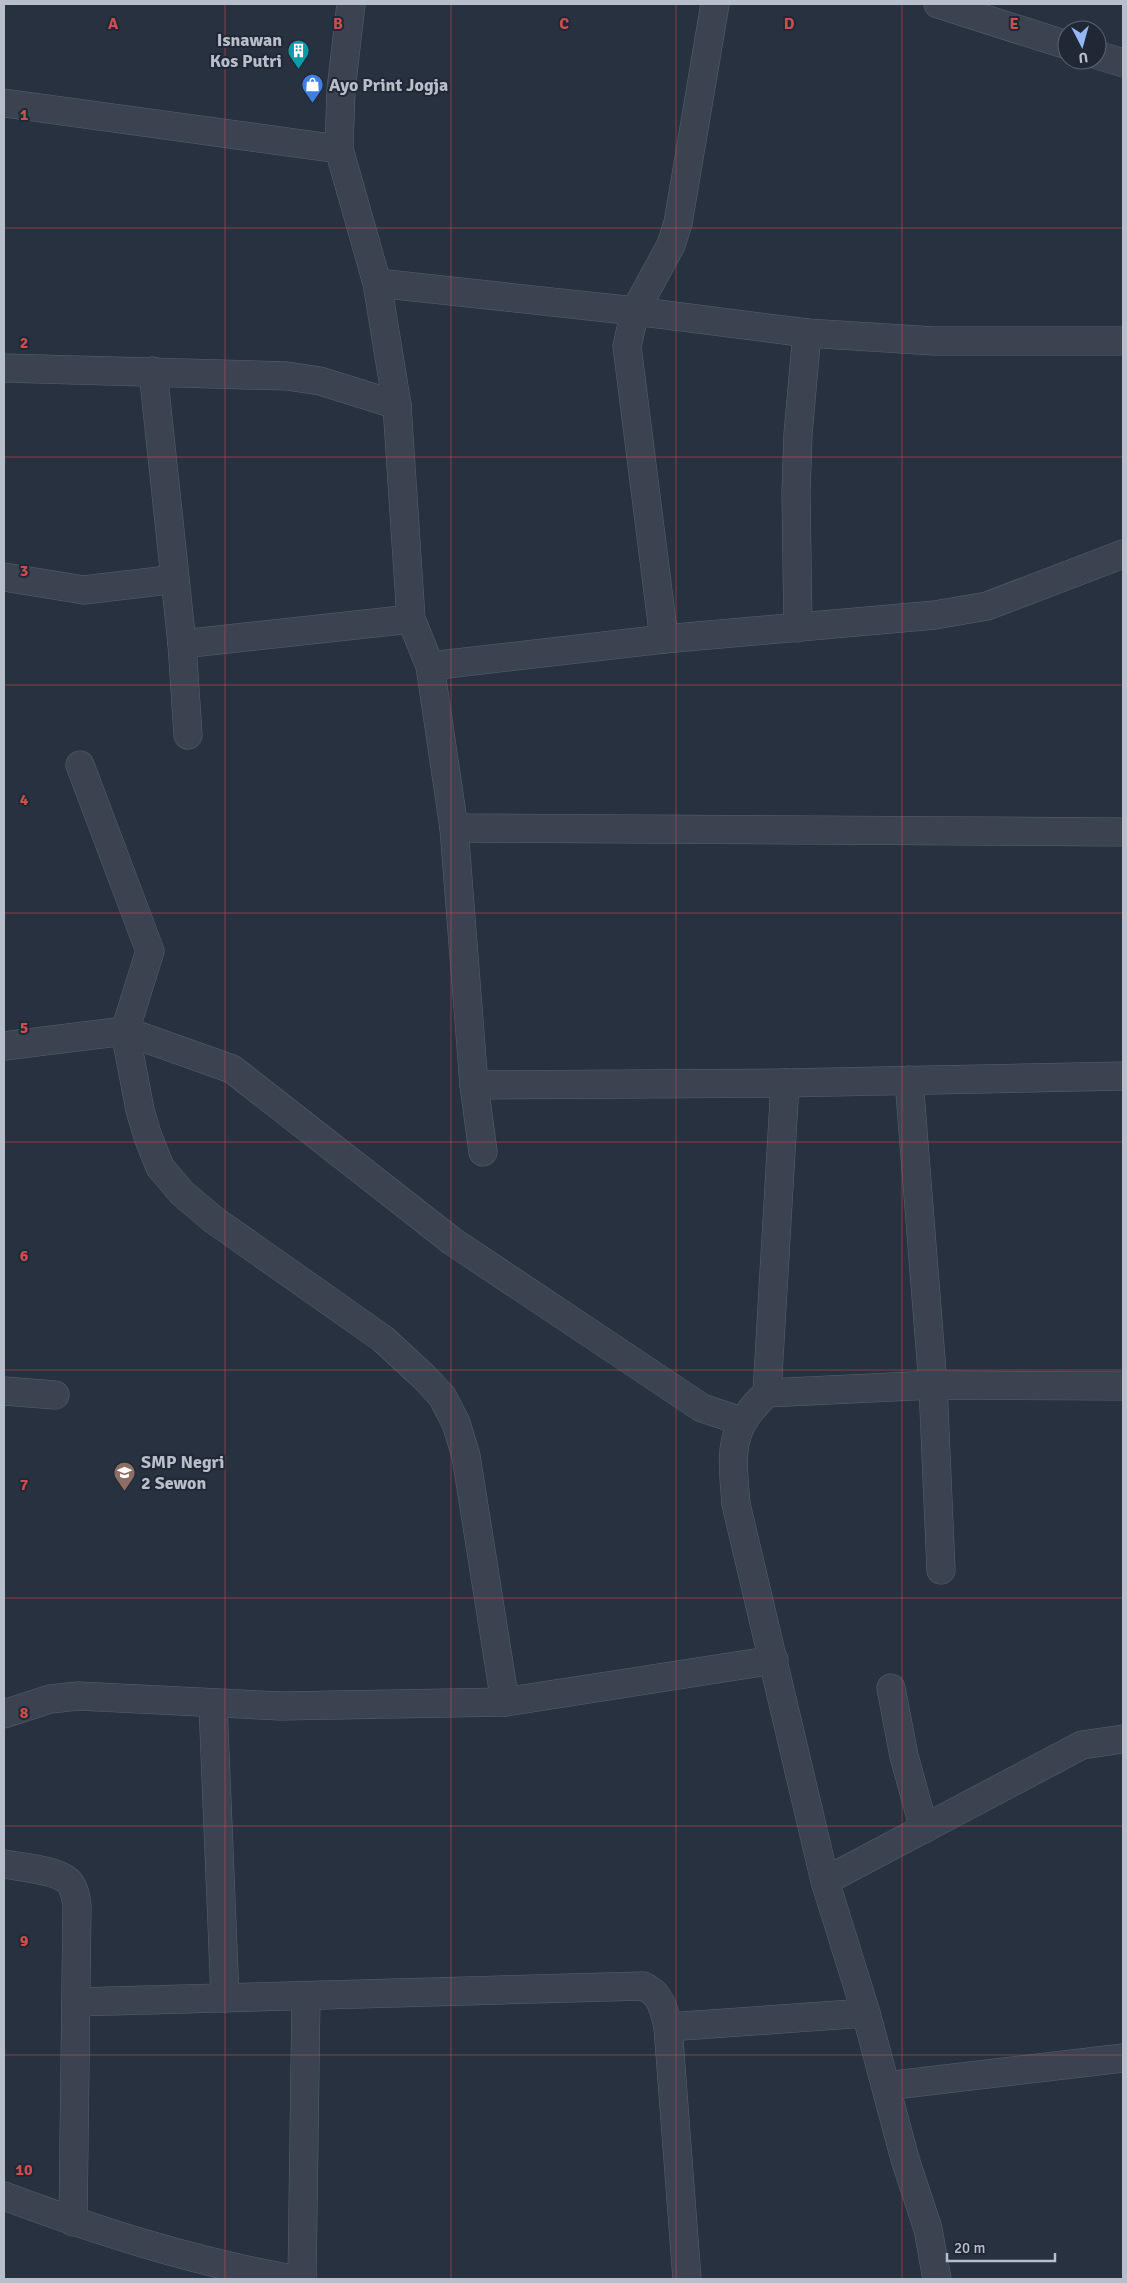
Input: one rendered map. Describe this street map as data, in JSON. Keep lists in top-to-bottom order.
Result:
{
  "places": {
    "building": ["Isnawan Kos Putri"],
    "shop": ["Ayo Print Jogja"],
    "school or university": ["SMP Negri 2 Sewon"]
  },
  "scale_bar": "20 m",
  "north": "bottom",
  "grid": {
    "columns": [
      "A",
      "B",
      "C",
      "D",
      "E"
    ],
    "rows": [
      "1",
      "2",
      "3",
      "4",
      "5",
      "6",
      "7",
      "8",
      "9",
      "10"
    ]
  }
}
